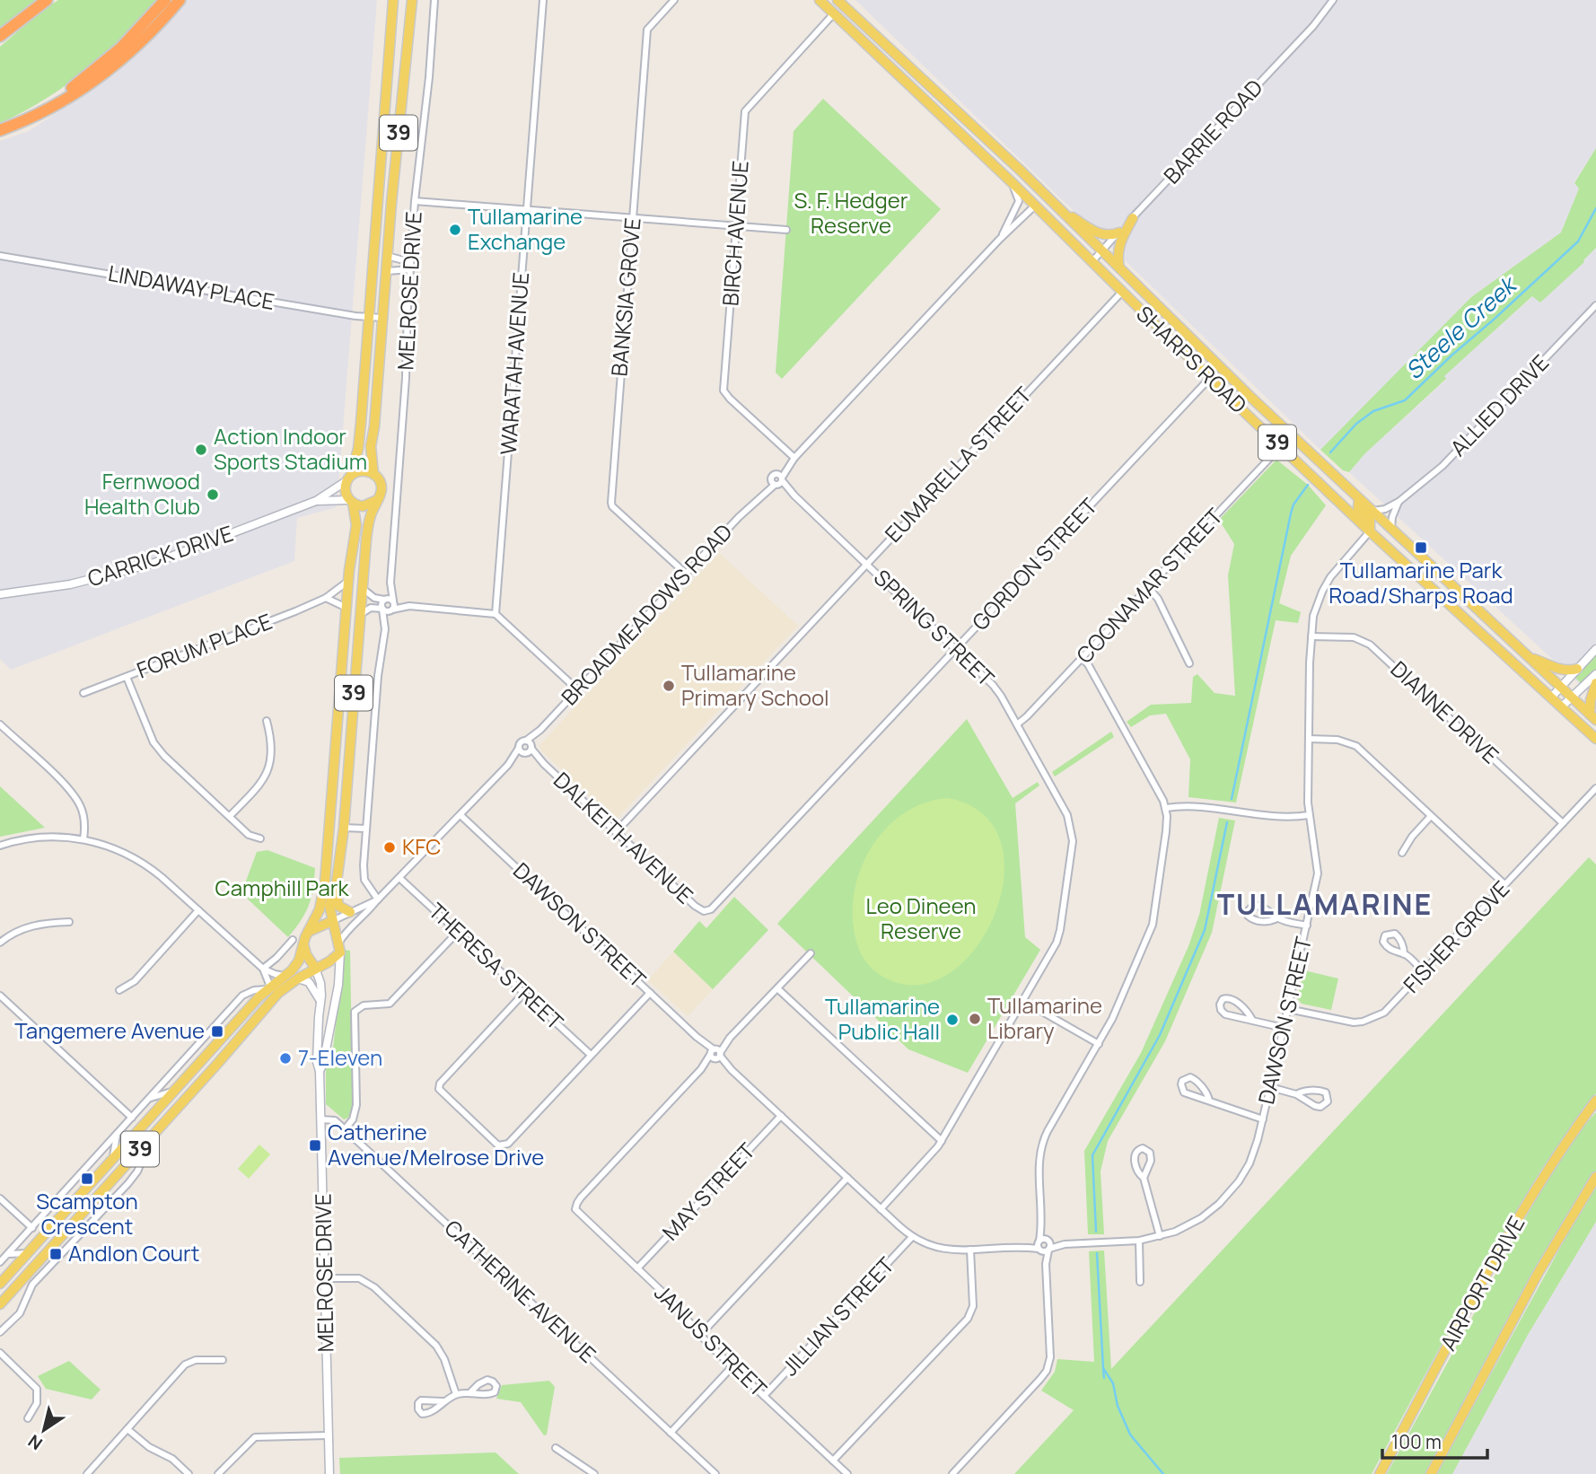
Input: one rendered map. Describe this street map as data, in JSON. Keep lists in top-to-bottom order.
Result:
{
  "streets": {
    "main road": [
      "39",
      "MELROSE DRIVE",
      "SHARPS ROAD",
      "AIRPORT DRIVE"
    ],
    "street": [
      "BARRIE ROAD",
      "BIRCH AVENUE",
      "LINDAWAY PLACE",
      "BANKSIA GROVE",
      "WARATAH AVENUE",
      "ALLIED DRIVE",
      "EUMARELLA STREET",
      "CARRICK DRIVE",
      "GORDON STREET",
      "COONAMAR STREET",
      "BROADMEADOWS ROAD",
      "SPRING STREET",
      "FORUM PLACE",
      "DIANNE DRIVE",
      "DALKEITH AVENUE",
      "DAWSON STREET",
      "FISHER GROVE",
      "THERESA STREET",
      "MAY STREET",
      "CATHERINE AVENUE",
      "JILLIAN STREET",
      "JANUS STREET"
    ]
  },
  "crossings": [
    ["BARRIE ROAD", "SHARPS ROAD"],
    ["39", "MELROSE DRIVE"],
    ["39", "CARRICK DRIVE"],
    ["39", "FORUM PLACE"],
    ["BIRCH AVENUE", "SHARPS ROAD"],
    ["BIRCH AVENUE", "BROADMEADOWS ROAD"],
    ["LINDAWAY PLACE", "MELROSE DRIVE"],
    ["MELROSE DRIVE", "CARRICK DRIVE"],
    ["MELROSE DRIVE", "CATHERINE AVENUE"],
    ["BANKSIA GROVE", "BROADMEADOWS ROAD"],
    ["SHARPS ROAD", "ALLIED DRIVE"],
    ["SHARPS ROAD", "EUMARELLA STREET"],
    ["SHARPS ROAD", "GORDON STREET"],
    ["SHARPS ROAD", "COONAMAR STREET"],
    ["SHARPS ROAD", "BROADMEADOWS ROAD"],
    ["SHARPS ROAD", "DAWSON STREET"],
    ["EUMARELLA STREET", "SPRING STREET"],
    ["EUMARELLA STREET", "DALKEITH AVENUE"],
    ["GORDON STREET", "SPRING STREET"],
    ["GORDON STREET", "DALKEITH AVENUE"],
    ["COONAMAR STREET", "SPRING STREET"],
    ["BROADMEADOWS ROAD", "SPRING STREET"],
    ["BROADMEADOWS ROAD", "DALKEITH AVENUE"],
    ["SPRING STREET", "DAWSON STREET"],
    ["DIANNE DRIVE", "DAWSON STREET"],
    ["DIANNE DRIVE", "FISHER GROVE"],
    ["DAWSON STREET", "FISHER GROVE"],
    ["DAWSON STREET", "MAY STREET"],
    ["DAWSON STREET", "JILLIAN STREET"],
    ["DAWSON STREET", "JANUS STREET"],
    ["MAY STREET", "JANUS STREET"],
    ["JILLIAN STREET", "JANUS STREET"]
  ],
  "districts": ["TULLAMARINE"],
  "water": ["Steele Creek"],
  "parks": ["S. F. Hedger Reserve", "Camphill Park", "Leo Dineen Reserve"],
  "places": {
    "other": [
      "Tullamarine Exchange",
      "Action Indoor Sports Stadium",
      "Fernwood Health Club",
      "Tullamarine Primary School",
      "KFC",
      "Tullamarine Library",
      "Tullamarine Public Hall",
      "7-Eleven"
    ],
    "transit": [
      "Tullamarine Park Road/Sharps Road",
      "Tangemere Avenue",
      "Catherine Avenue/Melrose Drive",
      "Scampton Crescent",
      "Andlon Court"
    ]
  },
  "scale_bar": "100 m",
  "north": "bottom left"
}
